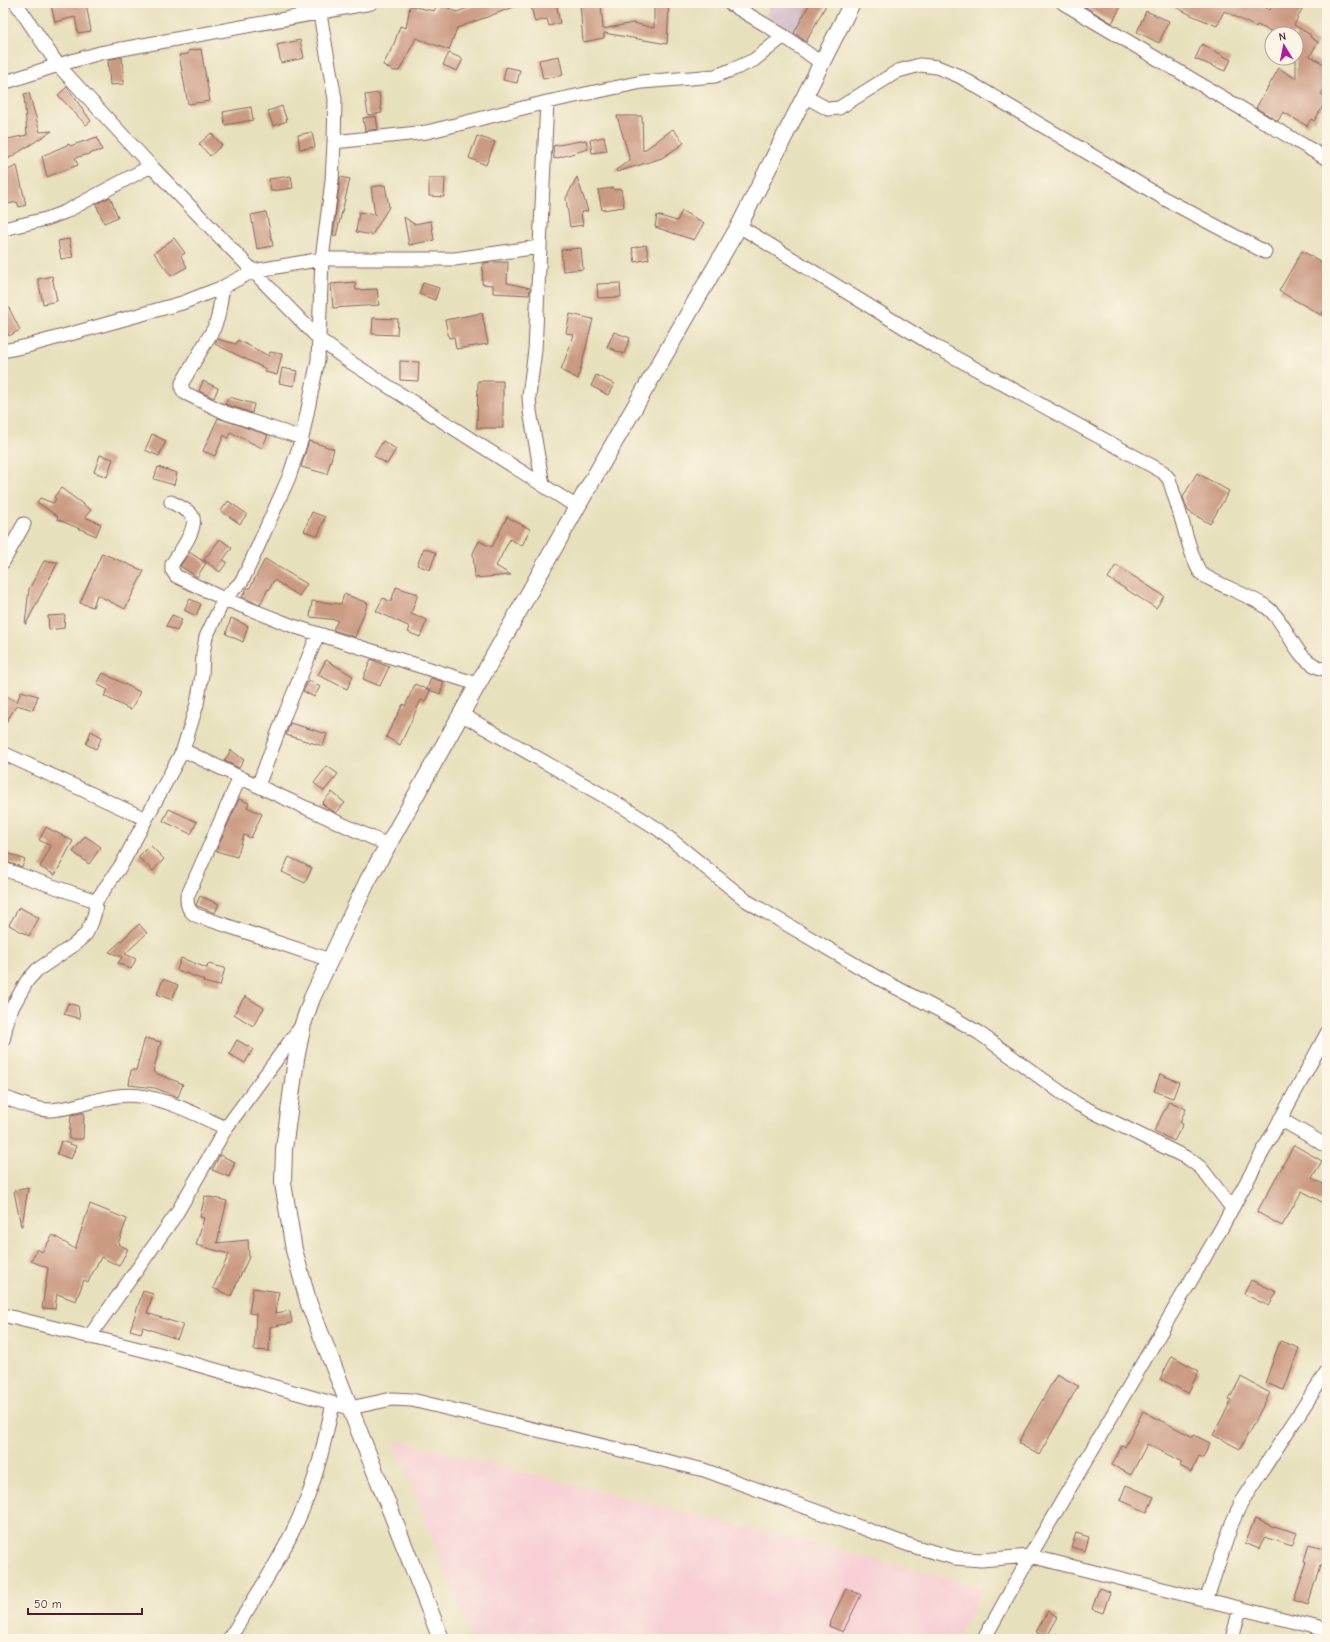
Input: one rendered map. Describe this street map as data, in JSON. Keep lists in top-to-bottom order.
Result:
{
  "scale_bar": "50 m",
  "north": "top"
}
